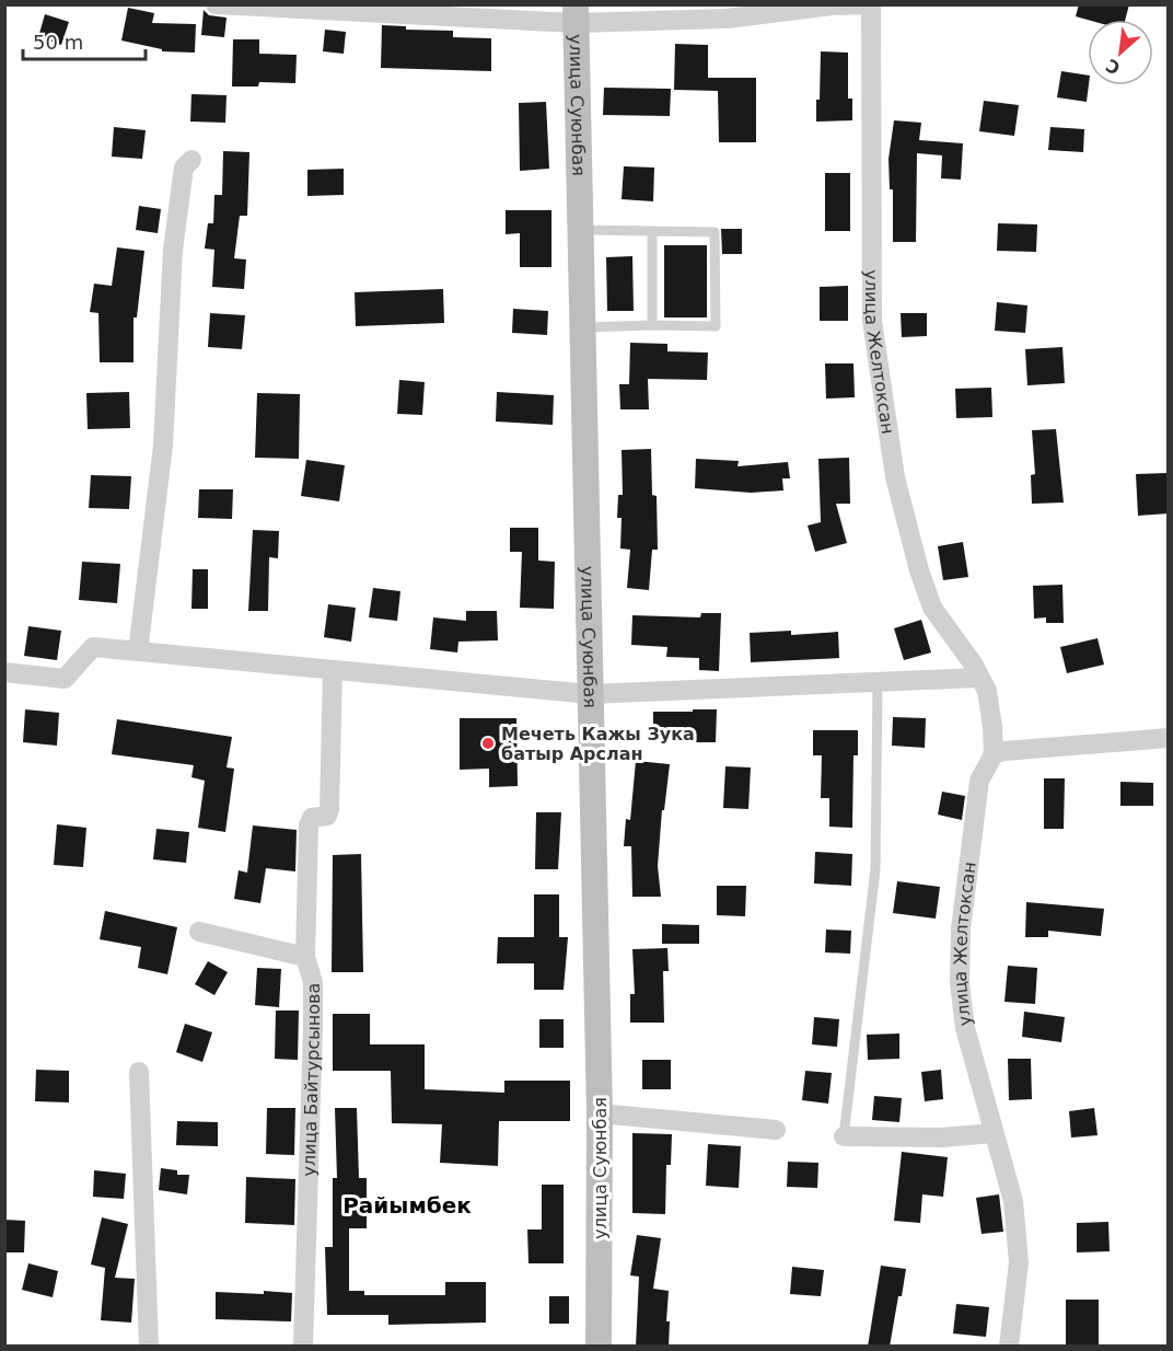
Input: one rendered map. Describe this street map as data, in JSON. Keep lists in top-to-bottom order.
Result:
{
  "streets": {
    "main road": ["улица Суюнбая"],
    "street": ["улица Желтоксан", "улица Байтурсынова"]
  },
  "districts": ["Райымбек"],
  "places": ["Мечеть Кажы Зука батыр Арслан"],
  "scale_bar": "50 m",
  "north": "bottom left"
}
